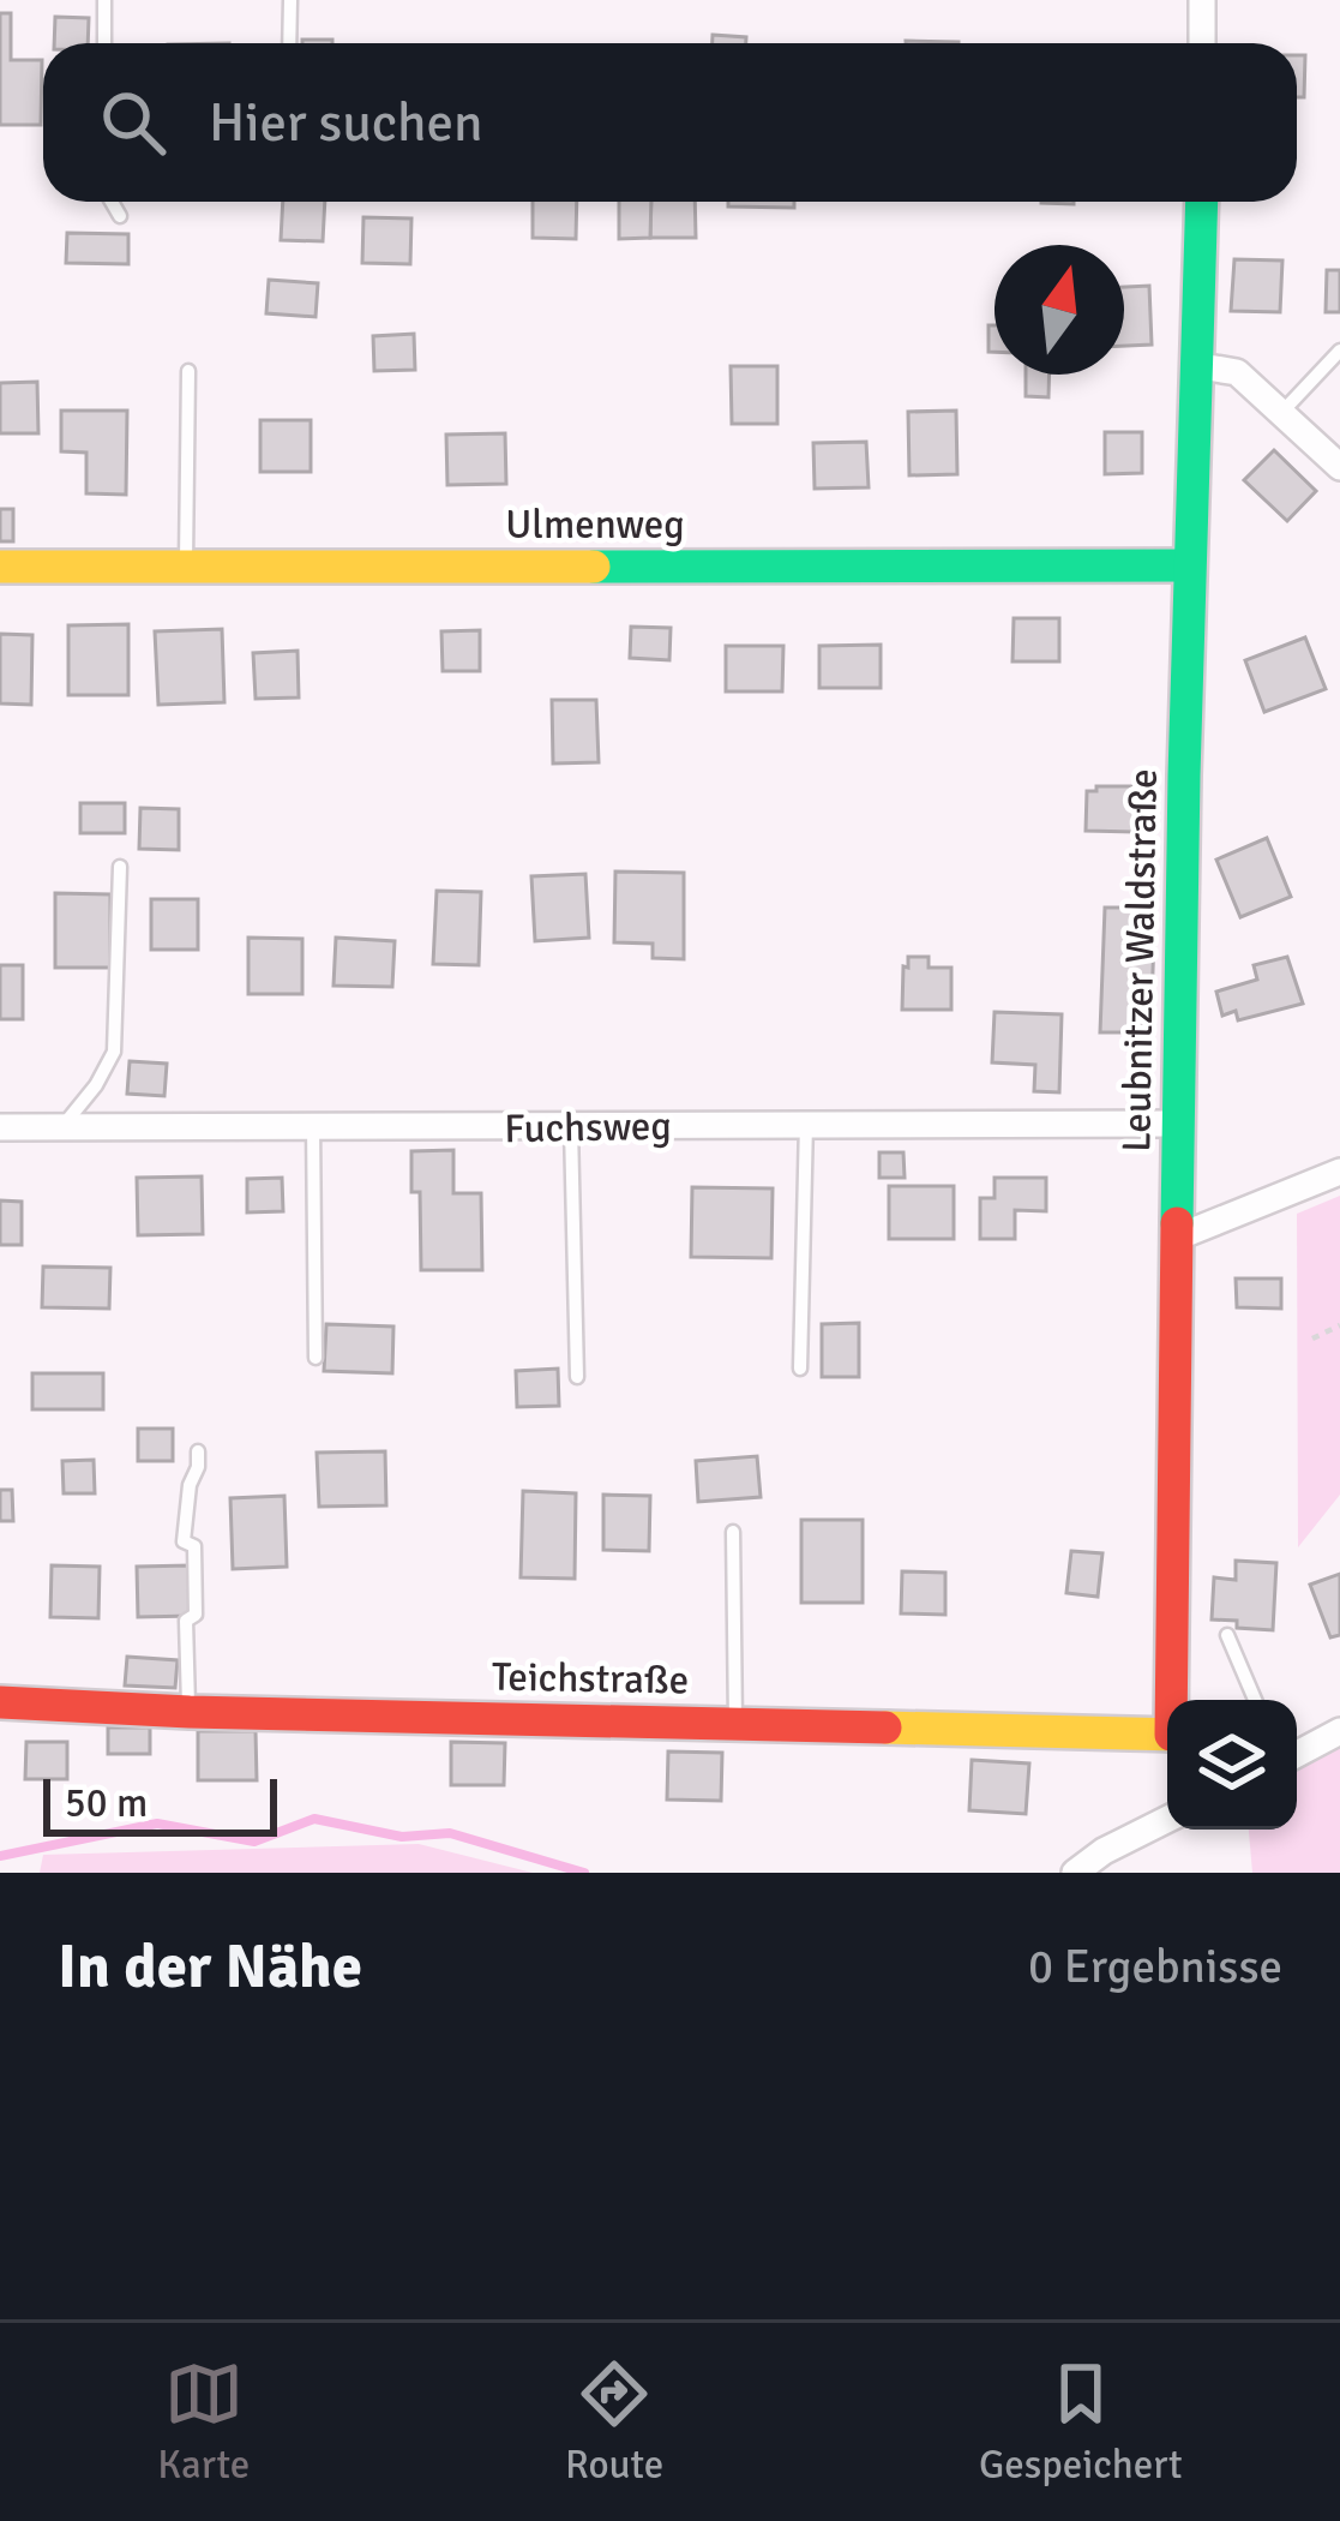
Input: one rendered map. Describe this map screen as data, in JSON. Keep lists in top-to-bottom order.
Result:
{
  "streets": {
    "street": [
      "Ulmenweg",
      "Leubnitzer Waldstraße",
      "Fuchsweg",
      "Teichstraße"
    ]
  },
  "crossings": [
    ["Ulmenweg", "Leubnitzer Waldstraße"],
    ["Leubnitzer Waldstraße", "Fuchsweg"]
  ],
  "scale_bar": "50 m",
  "north": "top",
  "page": {
    "search": "Hier suchen",
    "scale": "50 m",
    "heading": ["In der Nähe", "0 Ergebnisse"],
    "nav": ["Karte", "Route", "Gespeichert"]
  }
}
